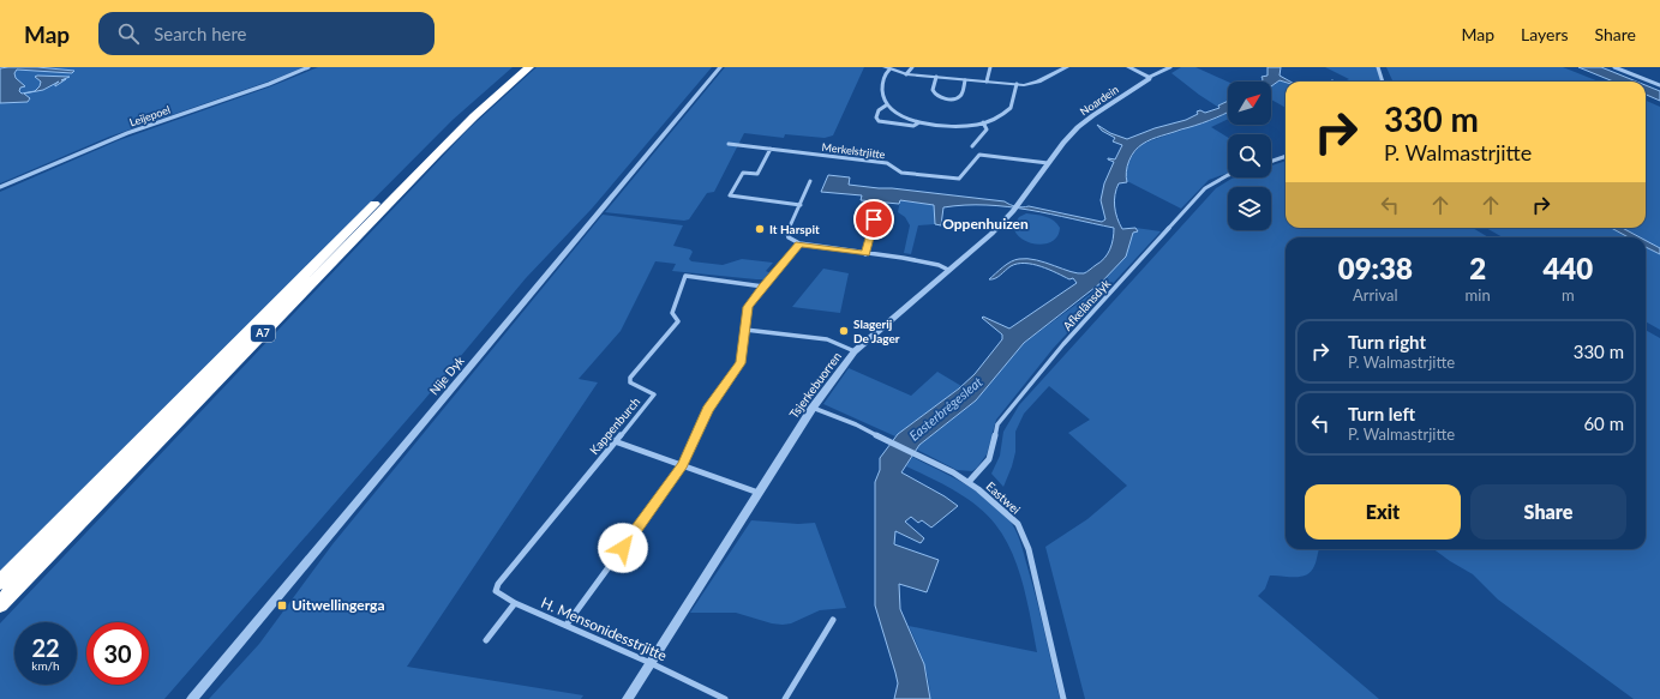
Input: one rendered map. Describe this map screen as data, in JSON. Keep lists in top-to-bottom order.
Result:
{
  "streets": {
    "highway": ["A7"],
    "street": [
      "Noardein",
      "Leijepoel",
      "Merkelstrjitte",
      "Afkelânsdyk",
      "Nije Dyk",
      "Tsjerkebuorren",
      "Kappenburch",
      "Eastwei",
      "H. Mensonidesstrjitte"
    ]
  },
  "crossings": [
    ["Noardein", "Merkelstrjitte"],
    ["Noardein", "Tsjerkebuorren"],
    ["Merkelstrjitte", "Tsjerkebuorren"],
    ["Afkelânsdyk", "Eastwei"],
    ["Tsjerkebuorren", "Eastwei"],
    ["Tsjerkebuorren", "H. Mensonidesstrjitte"],
    ["Kappenburch", "H. Mensonidesstrjitte"]
  ],
  "districts": ["Oppenhuizen"],
  "water": ["Easterbrégesleat"],
  "places": {
    "other": ["It Harspit", "Slagerij De Jager"],
    "transit": ["Uitwellingerga"]
  },
  "north": "top right",
  "page": {
    "header": "Map",
    "search": "Search here",
    "nav": ["Map", "Layers", "Share"],
    "turn": ["330 m", "P. Walmastrjitte"],
    "eta": [
      "09:38",
      "Arrival",
      "2",
      "min",
      "440",
      "m"
    ],
    "list": [
      {
        "name": "Turn right",
        "note": "P. Walmastrjitte",
        "value": "330 m"
      },
      {
        "name": "Turn left",
        "note": "P. Walmastrjitte",
        "value": "60 m"
      }
    ],
    "buttons": ["Exit", "Share"],
    "speed": "22 km/h",
    "limit": "30"
  }
}
